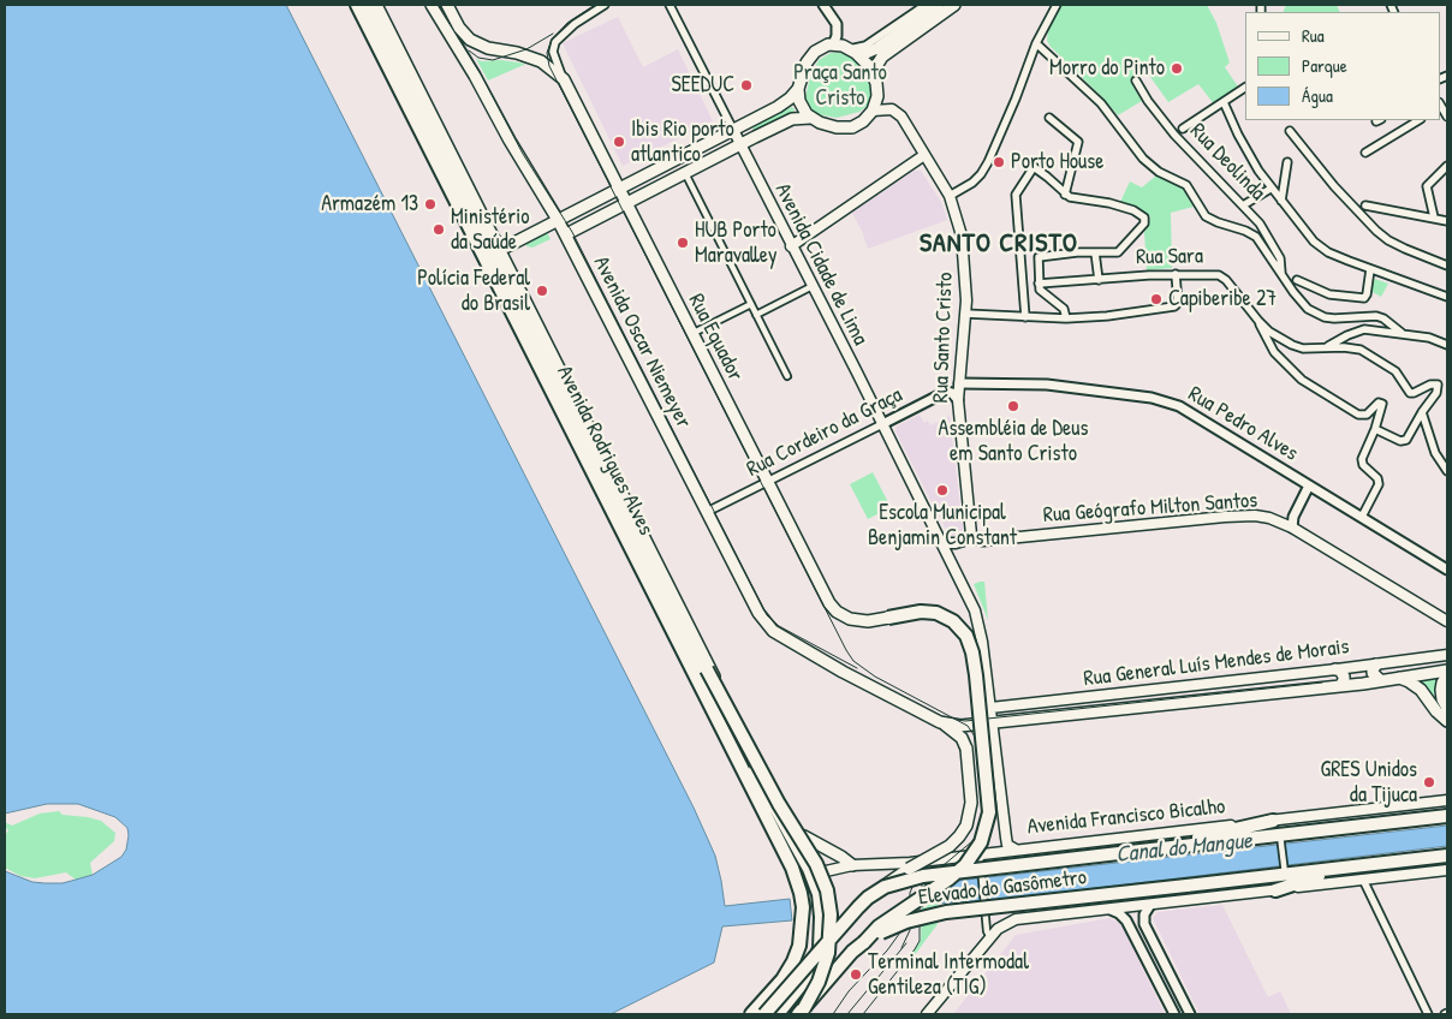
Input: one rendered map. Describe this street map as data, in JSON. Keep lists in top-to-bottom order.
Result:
{
  "streets": {
    "highway": ["Avenida Rodrigues Alves", "Avenida Francisco Bicalho", "Elevado do Gasômetro"],
    "main road": [
      "Avenida Cidade de Lima",
      "Rua Equador",
      "Rua Santo Cristo",
      "Avenida Oscar Niemeyer",
      "Rua Geógrafo Milton Santos",
      "Rua General Luís Mendes de Morais"
    ],
    "street": [
      "Rua Deolinda",
      "Rua Sara",
      "Rua Pedro Alves",
      "Rua Cordeiro da Graça"
    ]
  },
  "crossings": [
    ["Avenida Cidade de Lima", "Rua Cordeiro da Graça"],
    ["Avenida Cidade de Lima", "Rua Geógrafo Milton Santos"],
    ["Avenida Cidade de Lima", "Rua General Luís Mendes de Morais"],
    ["Avenida Cidade de Lima", "Avenida Francisco Bicalho"],
    ["Rua Equador", "Rua Cordeiro da Graça"],
    ["Rua Equador", "Elevado do Gasômetro"],
    ["Rua Santo Cristo", "Rua Pedro Alves"],
    ["Rua Santo Cristo", "Rua Cordeiro da Graça"],
    ["Rua Santo Cristo", "Rua Geógrafo Milton Santos"],
    ["Avenida Oscar Niemeyer", "Rua Cordeiro da Graça"],
    ["Avenida Rodrigues Alves", "Avenida Francisco Bicalho"]
  ],
  "districts": ["SANTO CRISTO"],
  "water": ["Canal do Mangue"],
  "parks": ["Praça Santo Cristo"],
  "places": [
    "Morro do Pinto",
    "SEEDUC",
    "Ibis Rio porto atlantico",
    "Porto House",
    "Armazém 13",
    "Ministério da Saúde",
    "HUB Porto Maravalley",
    "Polícia Federal do Brasil",
    "Capiberibe 27",
    "Assembléia de Deus em Santo Cristo",
    "Escola Municipal Benjamin Constant",
    "GRES Unidos da Tijuca",
    "Terminal Intermodal Gentileza (TIG)"
  ],
  "legend": ["Rua", "Parque", "Água"]
}
